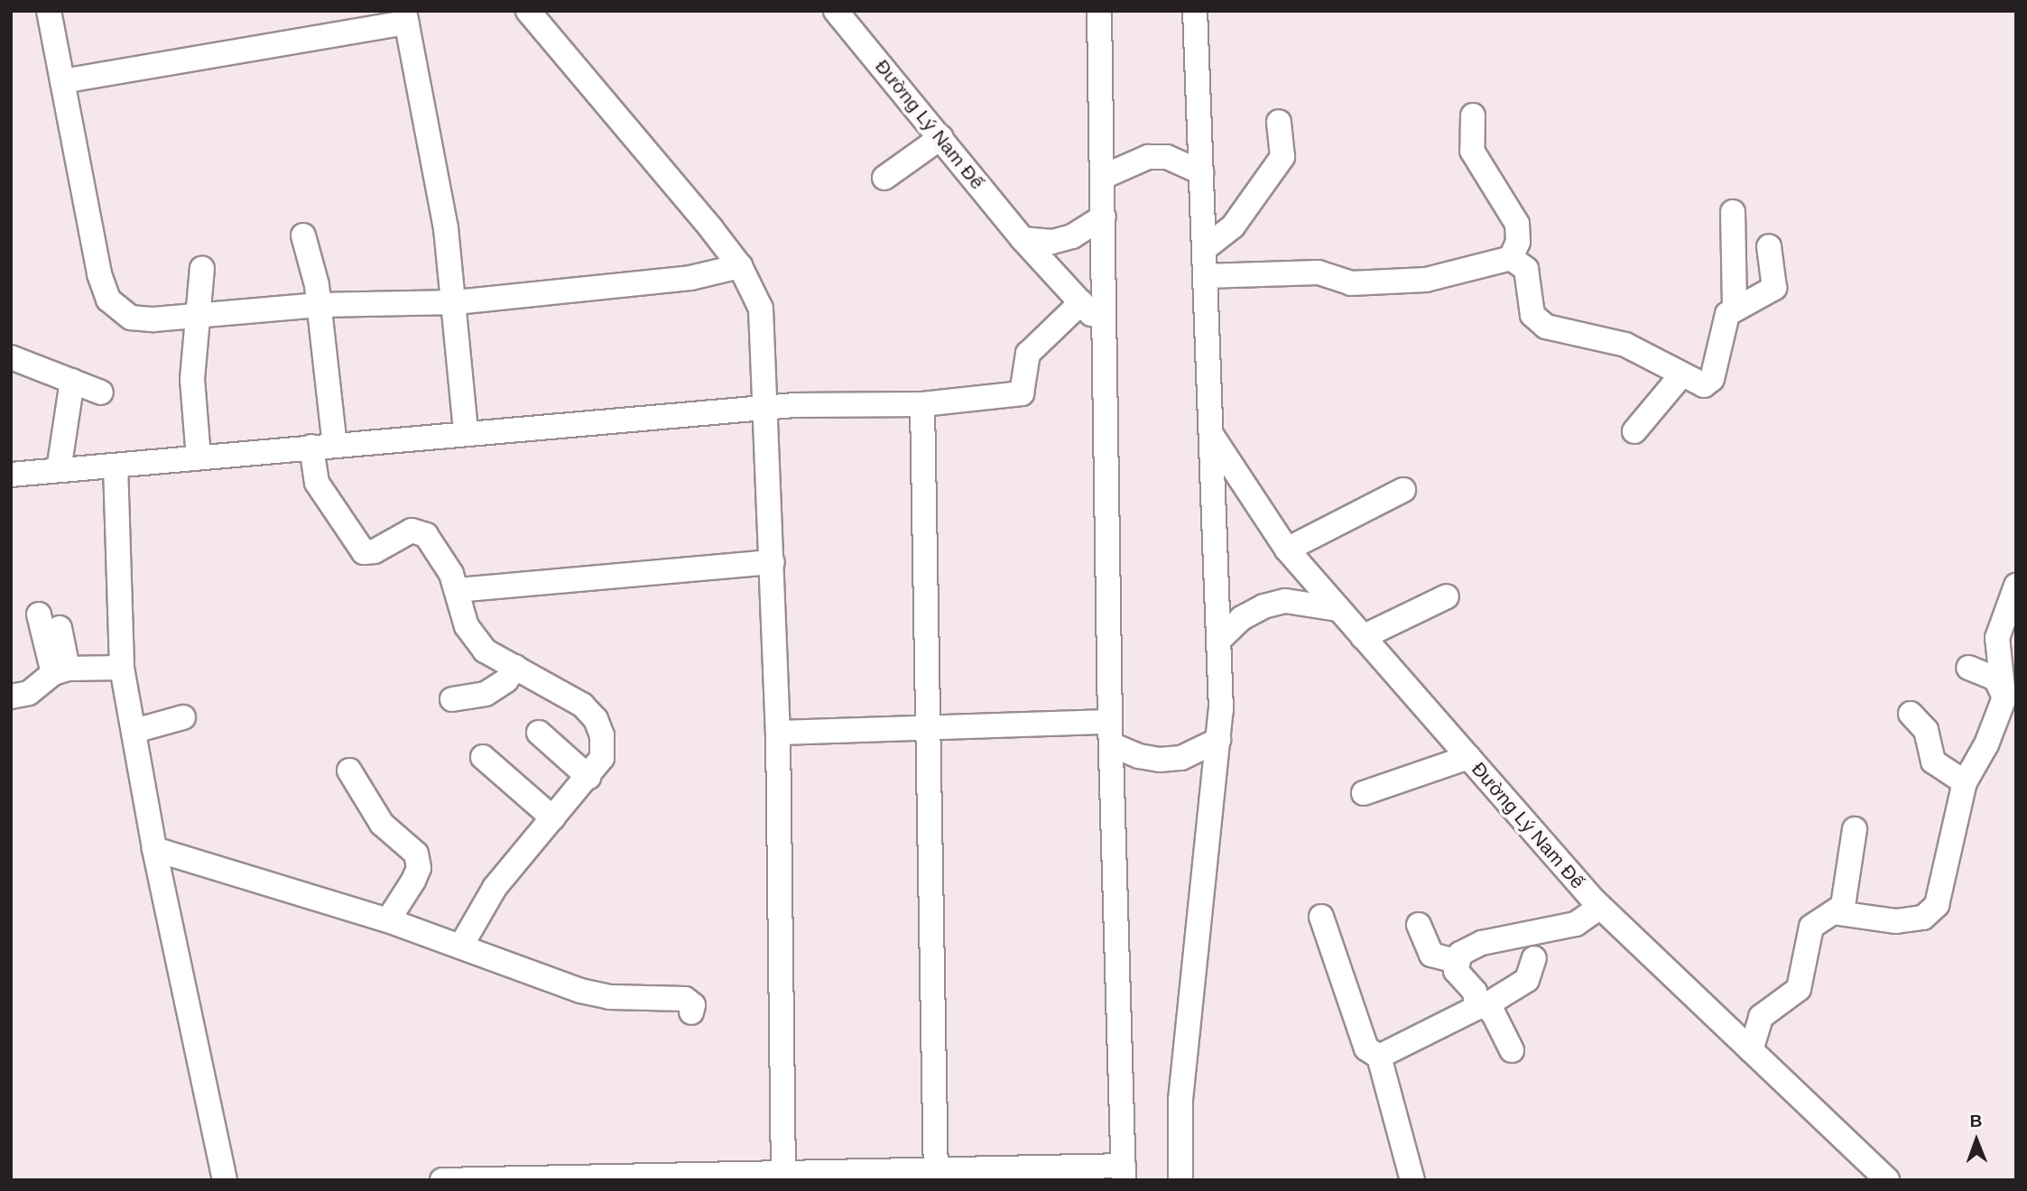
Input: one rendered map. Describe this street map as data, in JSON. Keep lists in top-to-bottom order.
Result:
{
  "streets": {
    "street": ["Đường Lý Nam Đế"]
  },
  "north": "top"
}
